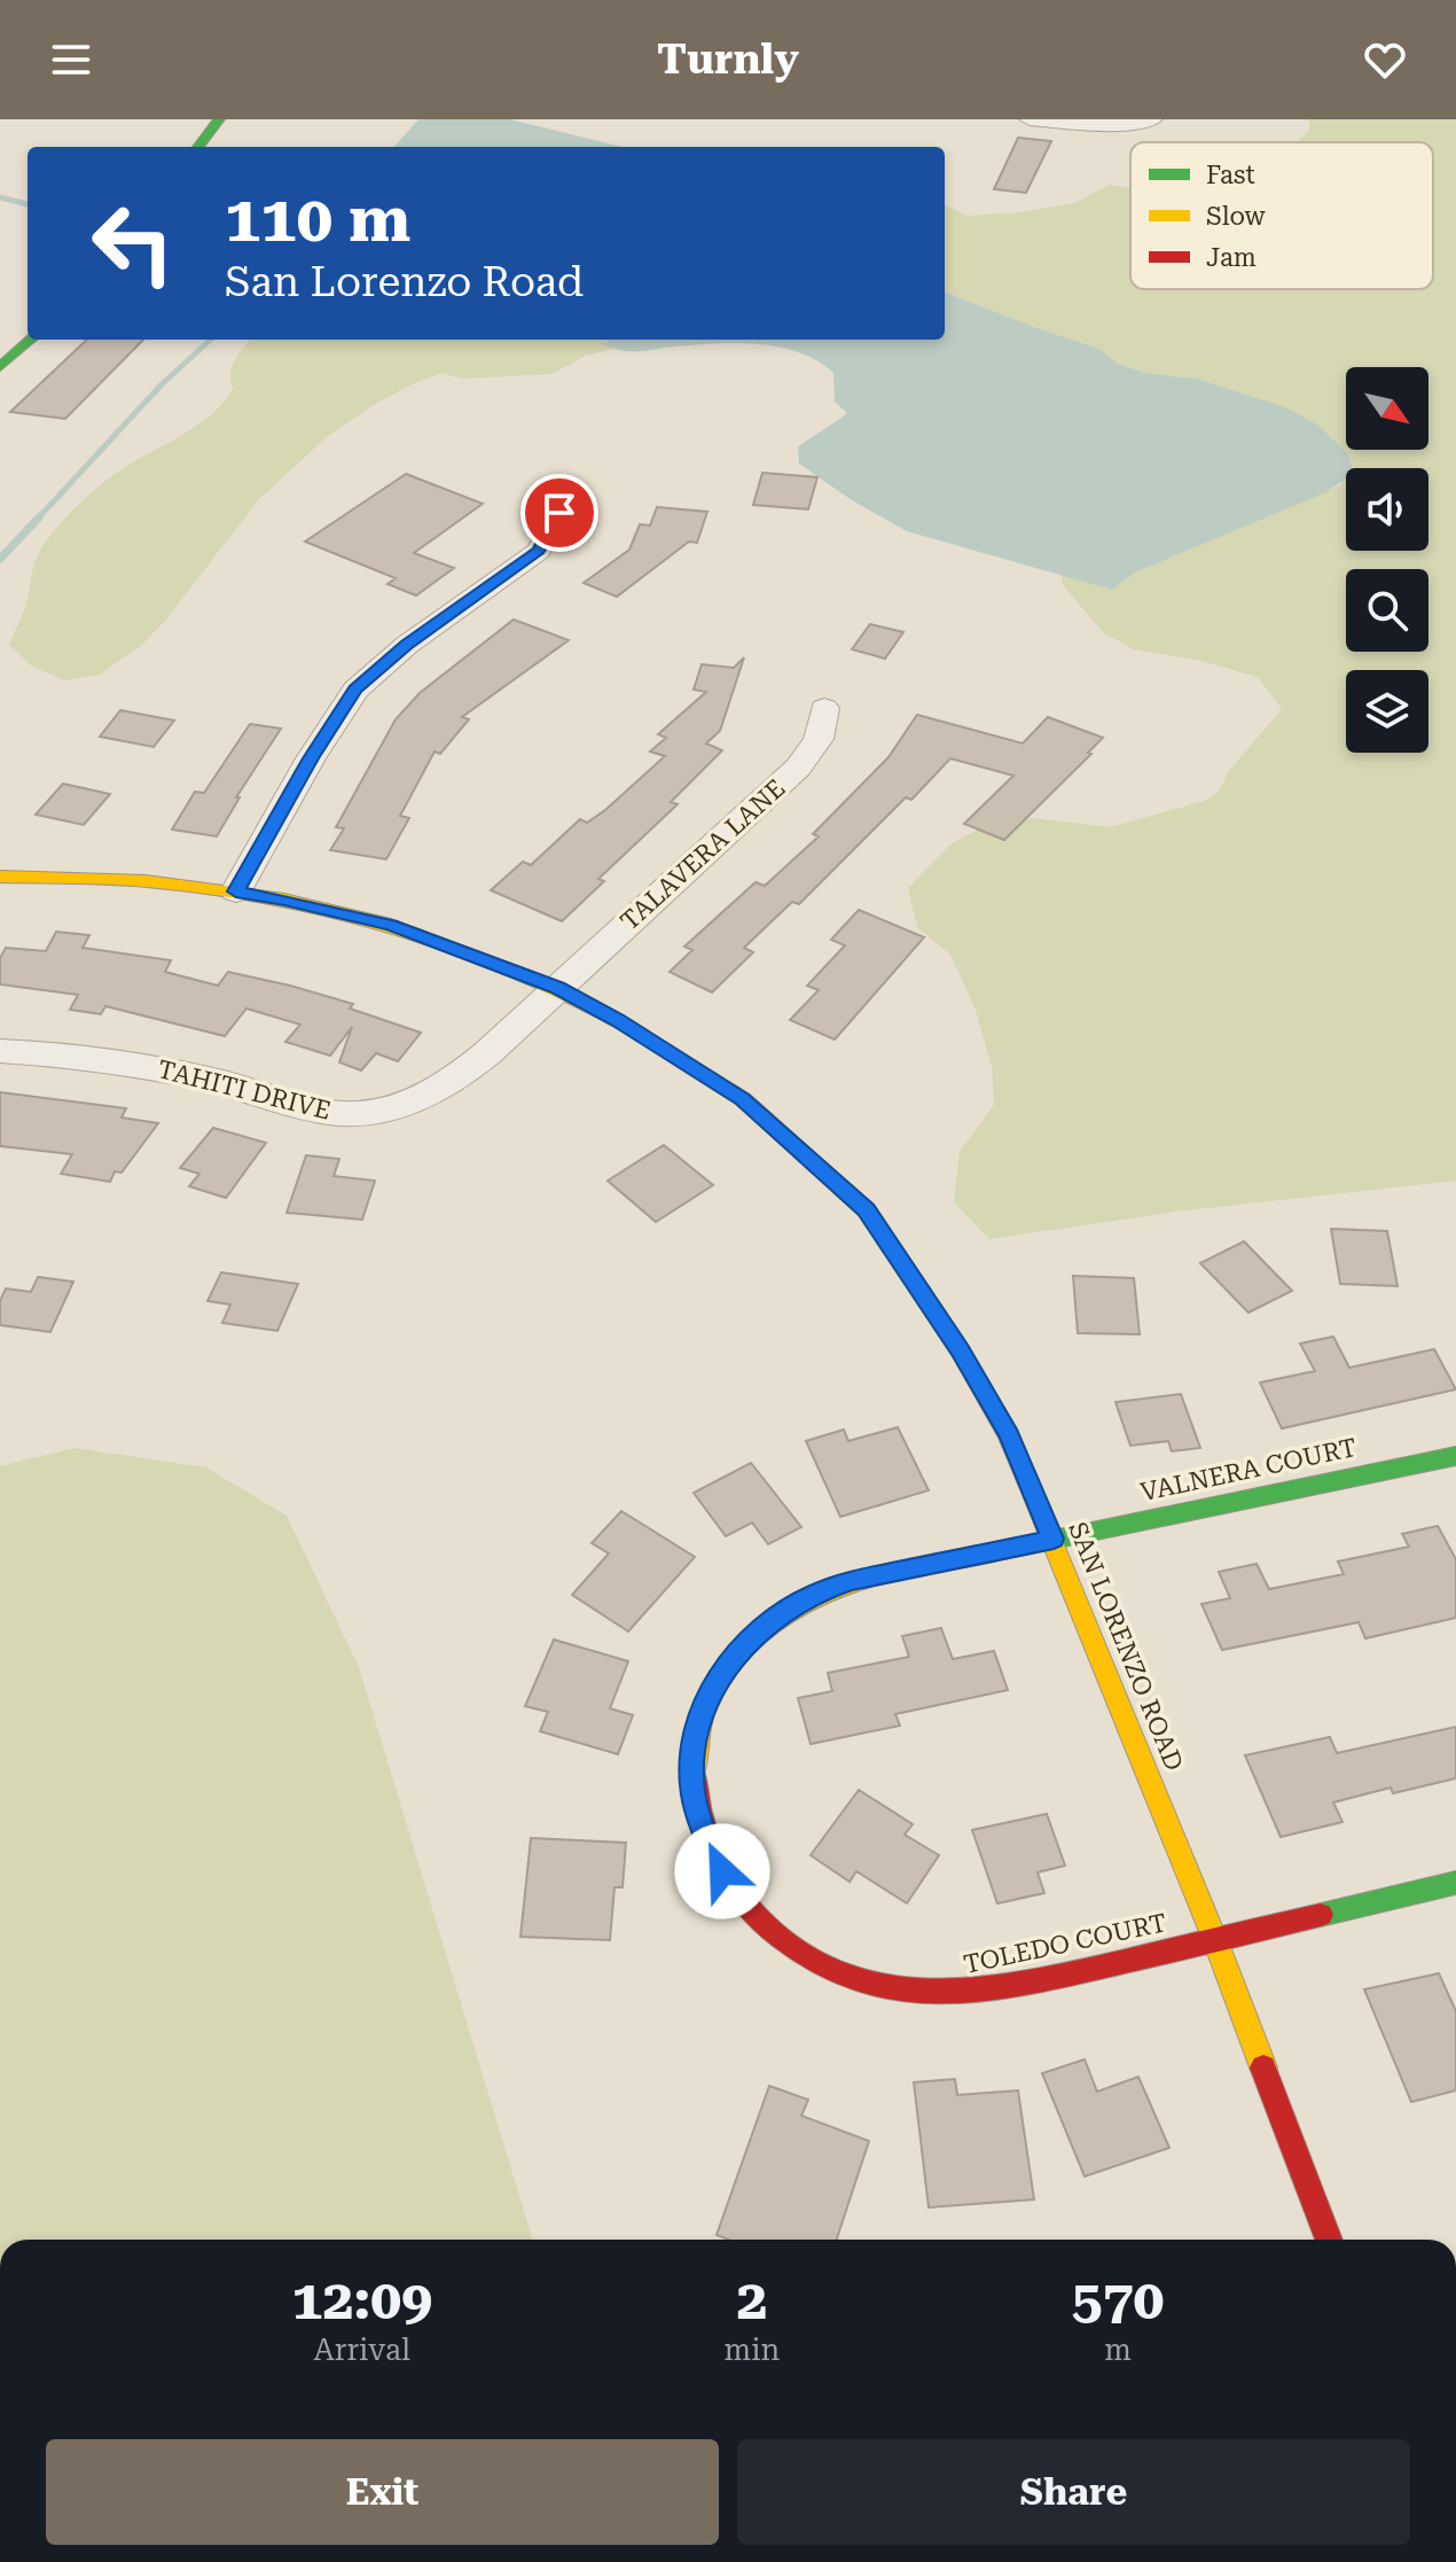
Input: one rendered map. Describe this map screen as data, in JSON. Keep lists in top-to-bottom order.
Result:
{
  "streets": {
    "street": [
      "TALAVERA LANE",
      "TAHITI DRIVE",
      "VALNERA COURT",
      "SAN LORENZO ROAD",
      "TOLEDO COURT"
    ]
  },
  "crossings": [
    ["TALAVERA LANE", "TAHITI DRIVE"],
    ["TALAVERA LANE", "SAN LORENZO ROAD"],
    ["TAHITI DRIVE", "SAN LORENZO ROAD"],
    ["VALNERA COURT", "SAN LORENZO ROAD"],
    ["VALNERA COURT", "TOLEDO COURT"],
    ["SAN LORENZO ROAD", "TOLEDO COURT"]
  ],
  "legend": ["Fast", "Slow", "Jam"],
  "north": "bottom right",
  "page": {
    "header": "Turnly",
    "turn": ["110 m", "San Lorenzo Road"],
    "eta": [
      "12:09",
      "Arrival",
      "2",
      "min",
      "570",
      "m"
    ],
    "buttons": ["Exit", "Share"]
  }
}
